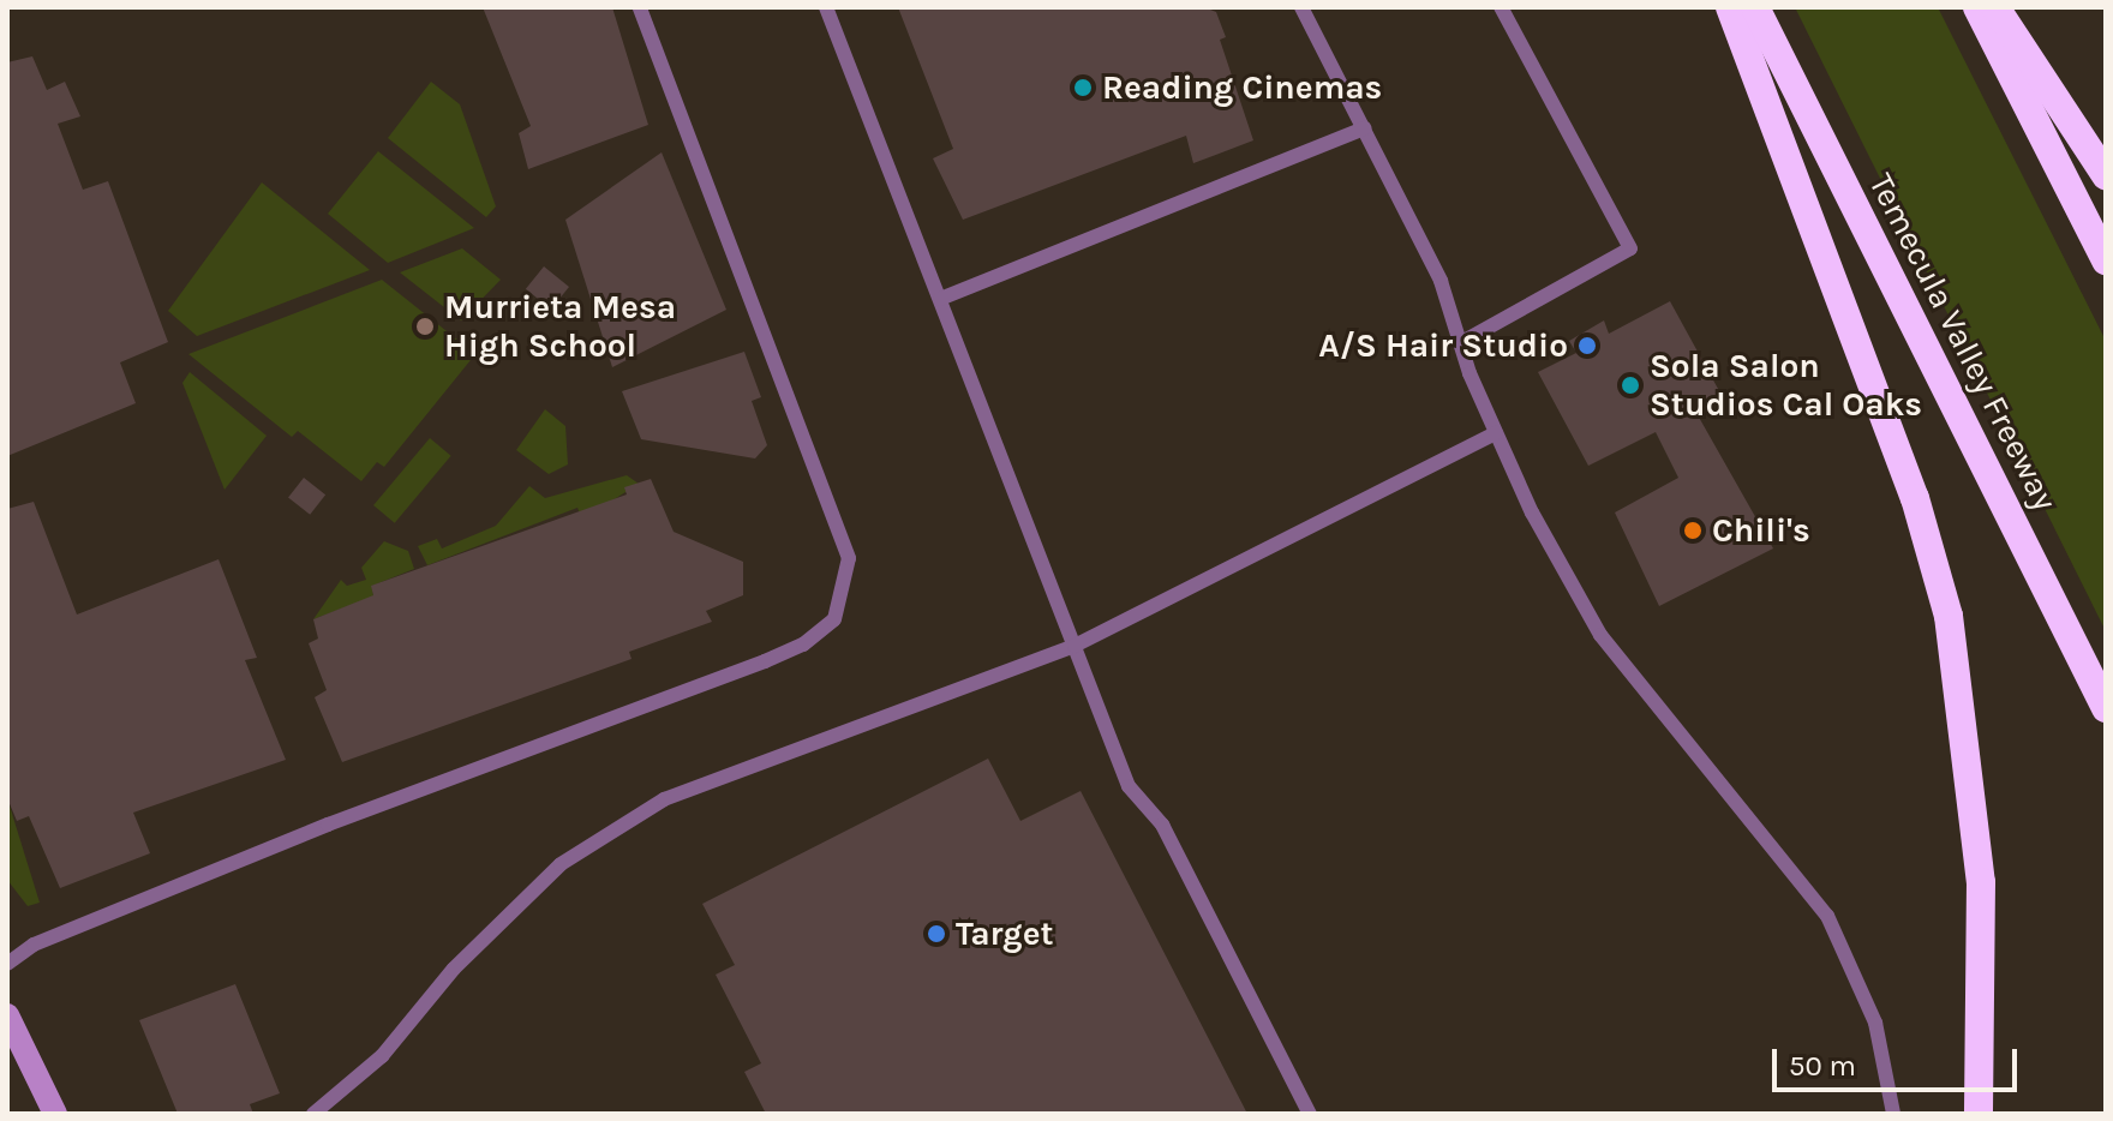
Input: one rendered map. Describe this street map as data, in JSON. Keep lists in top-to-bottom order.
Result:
{
  "streets": {
    "highway": ["Temecula Valley Freeway"]
  },
  "places": [
    "Reading Cinemas",
    "Murrieta Mesa High School",
    "A/S Hair Studio",
    "Sola Salon Studios Cal Oaks",
    "Chili's",
    "Target"
  ],
  "scale_bar": "50 m"
}
